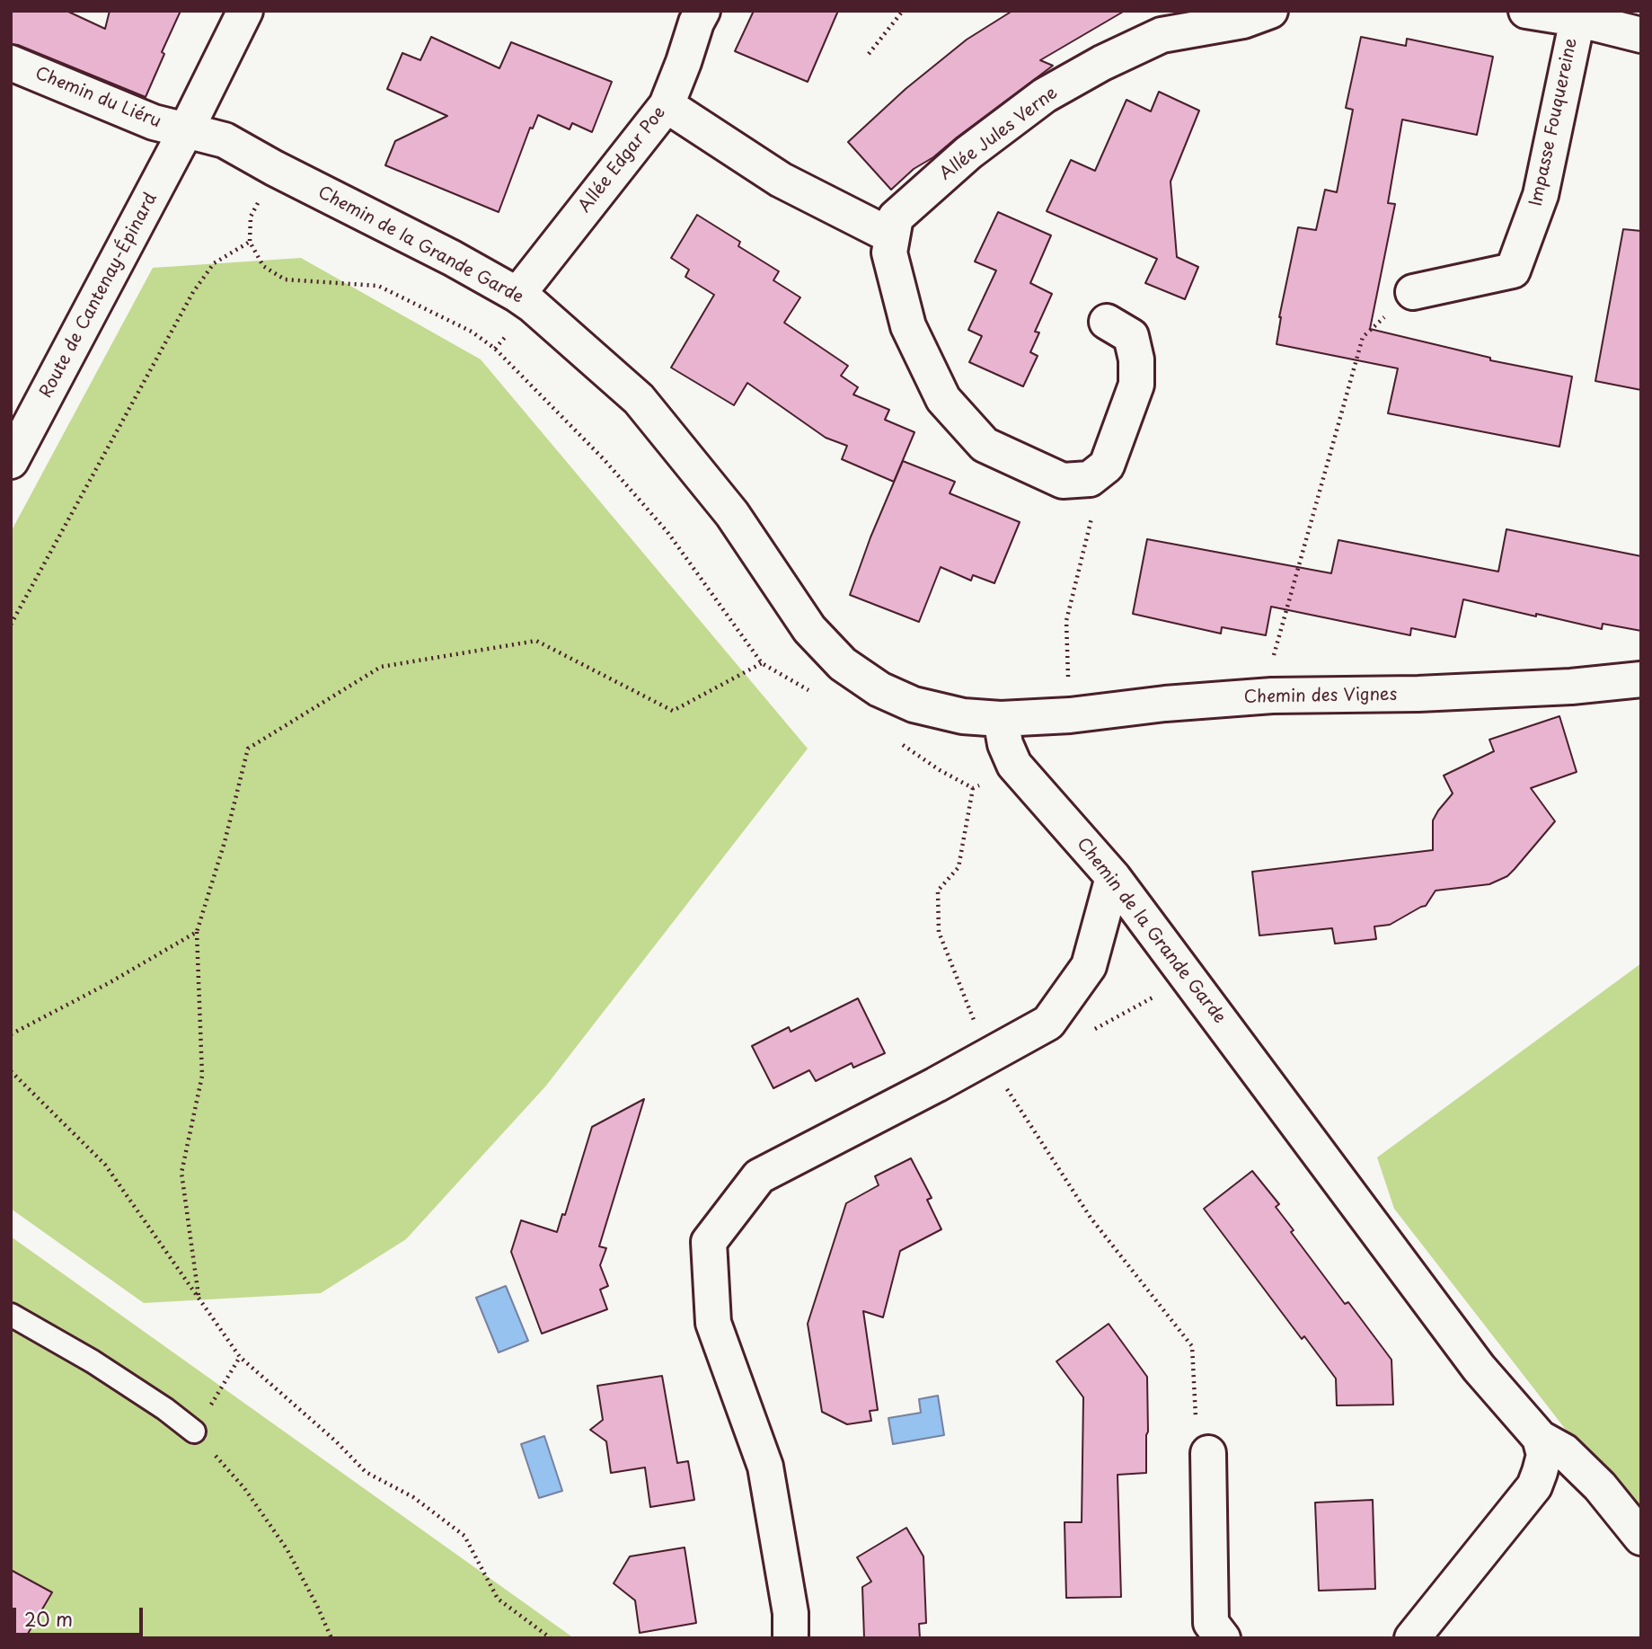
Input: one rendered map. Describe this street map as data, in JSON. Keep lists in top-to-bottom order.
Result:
{
  "streets": {
    "street": [
      "Chemin du Liéru",
      "Impasse Fouquereine",
      "Allée Jules Verne",
      "Allée Edgar Poe",
      "Chemin de la Grande Garde",
      "Route de Cantenay-Épinard",
      "Chemin des Vignes"
    ]
  },
  "crossings": [
    ["Chemin du Liéru", "Chemin de la Grande Garde"],
    ["Chemin du Liéru", "Route de Cantenay-Épinard"],
    ["Allée Edgar Poe", "Chemin de la Grande Garde"],
    ["Chemin de la Grande Garde", "Route de Cantenay-Épinard"],
    ["Chemin de la Grande Garde", "Chemin des Vignes"]
  ],
  "scale_bar": "20 m"
}
